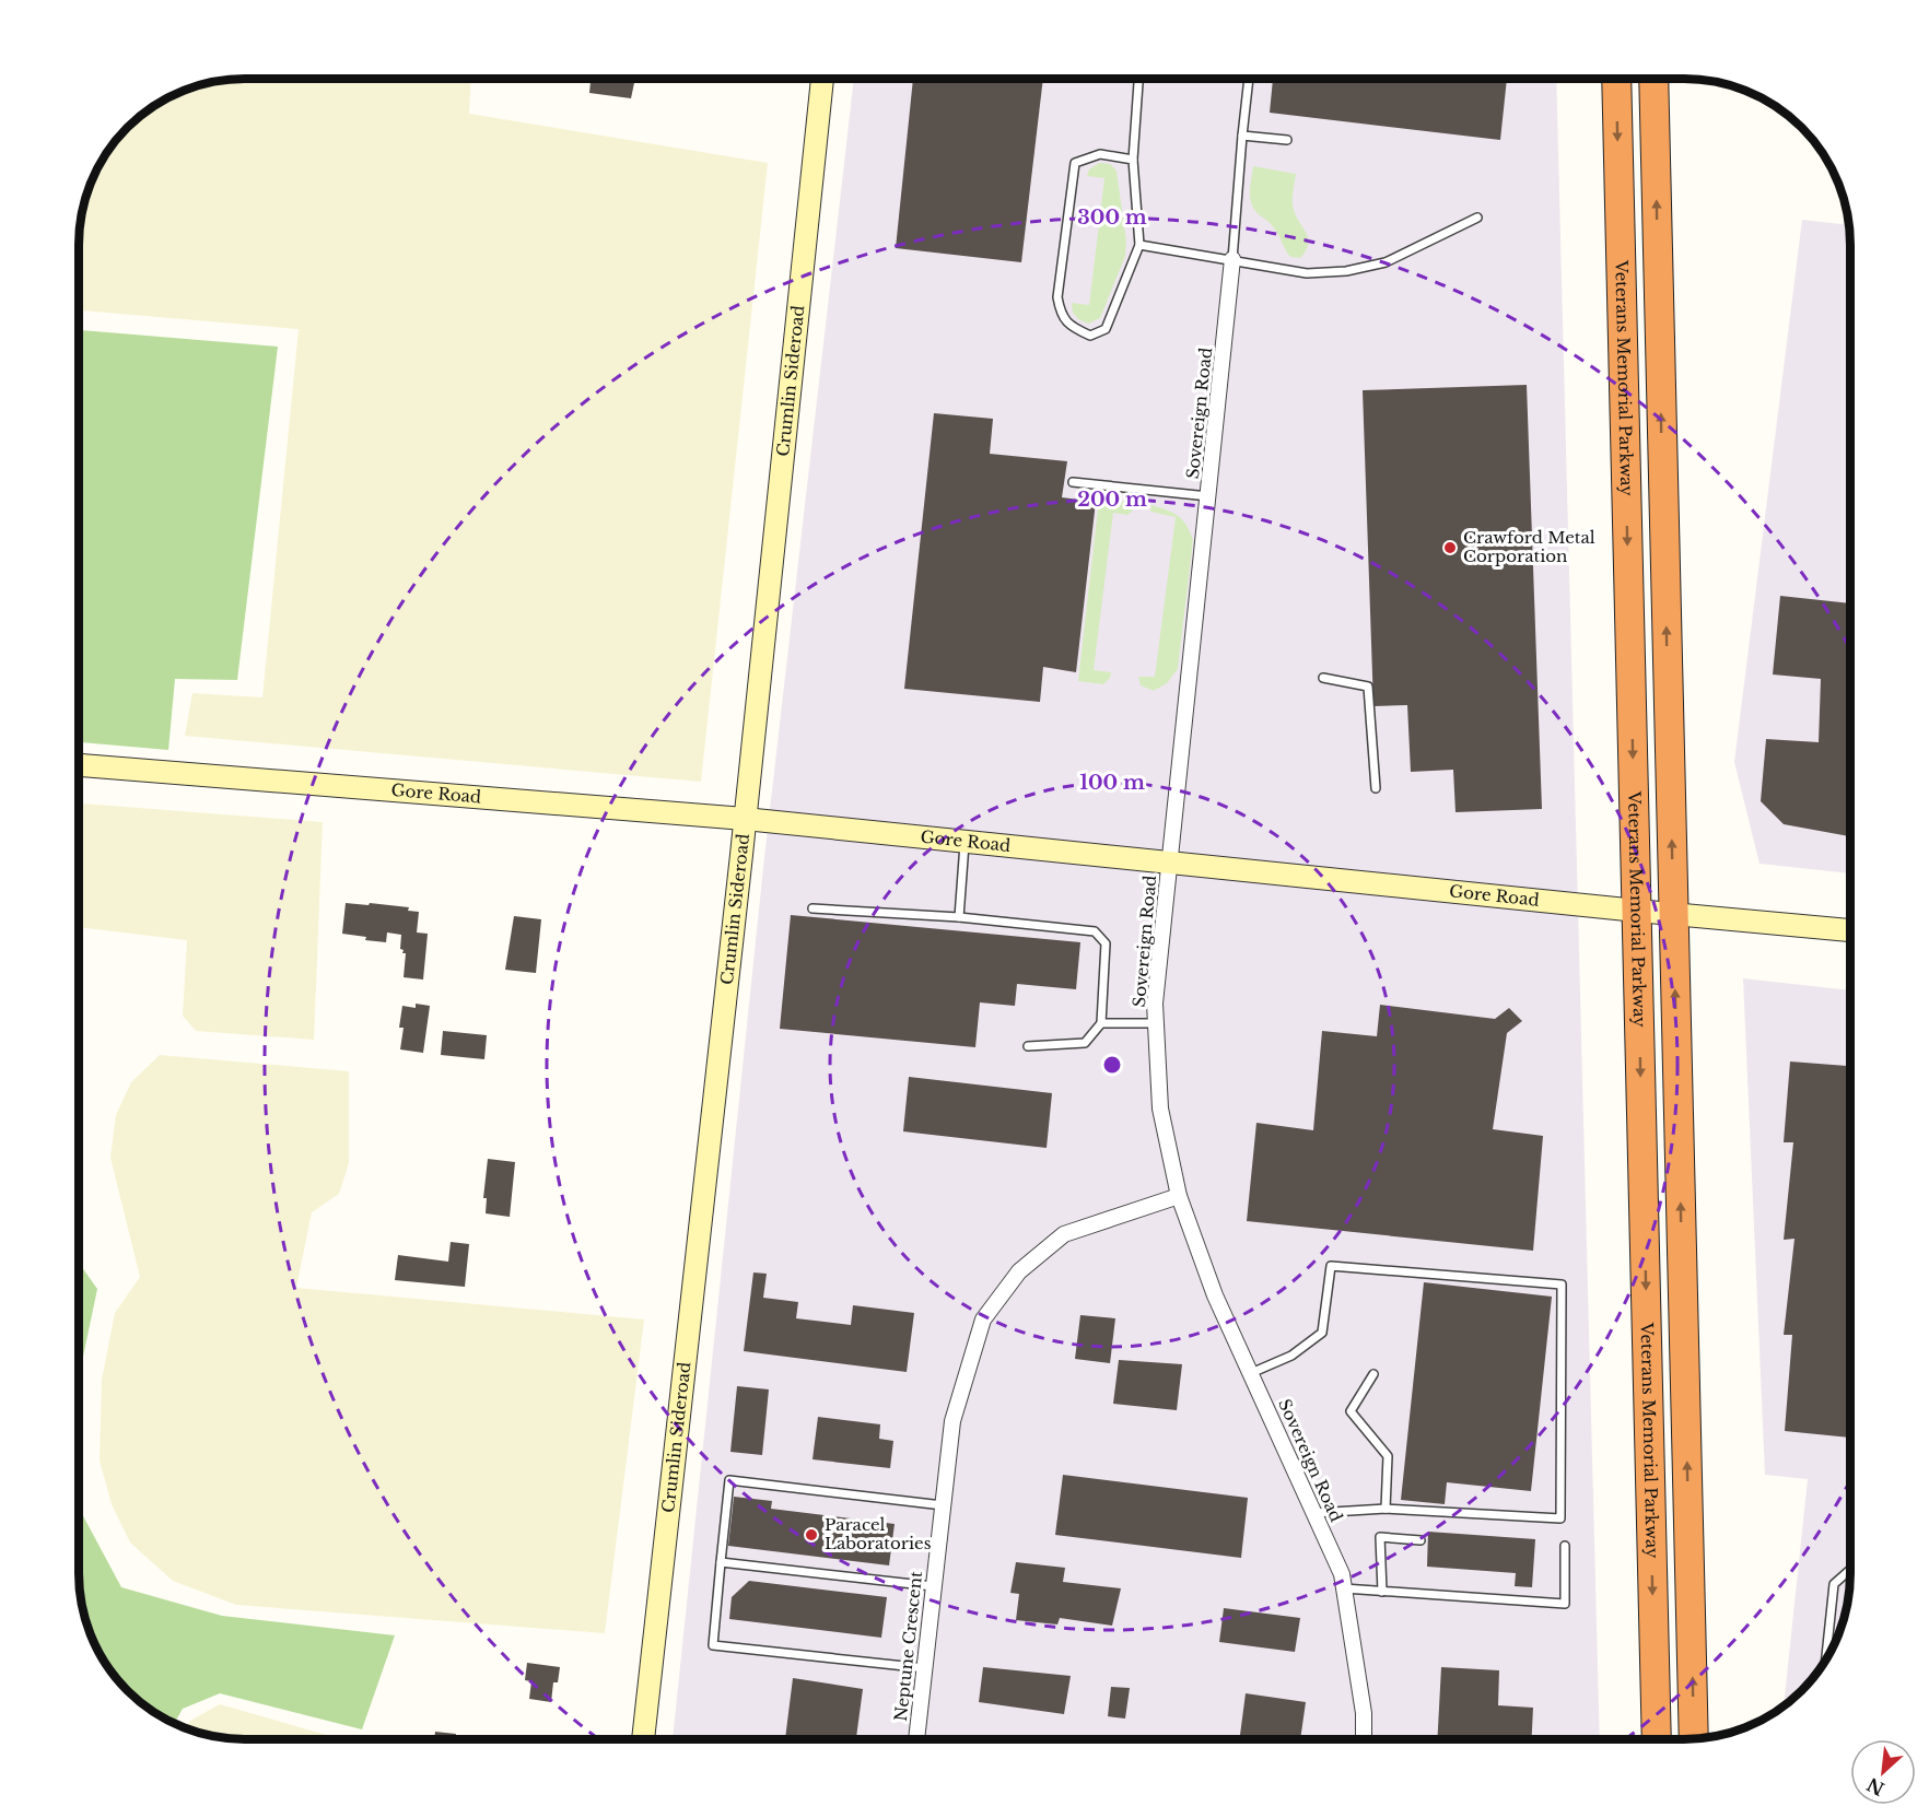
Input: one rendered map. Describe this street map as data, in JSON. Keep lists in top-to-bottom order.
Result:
{
  "streets": {
    "highway": ["Veterans Memorial Parkway"],
    "main road": ["Crumlin Sideroad", "Gore Road"],
    "street": ["Sovereign Road", "Neptune Crescent"]
  },
  "crossings": [
    ["Veterans Memorial Parkway", "Gore Road"],
    ["Crumlin Sideroad", "Gore Road"],
    ["Sovereign Road", "Gore Road"],
    ["Sovereign Road", "Neptune Crescent"]
  ],
  "places": ["Crawford Metal Corporation", "Paracel Laboratories"],
  "north": "bottom left",
  "rings": ["300 m", "200 m", "100 m"]
}
